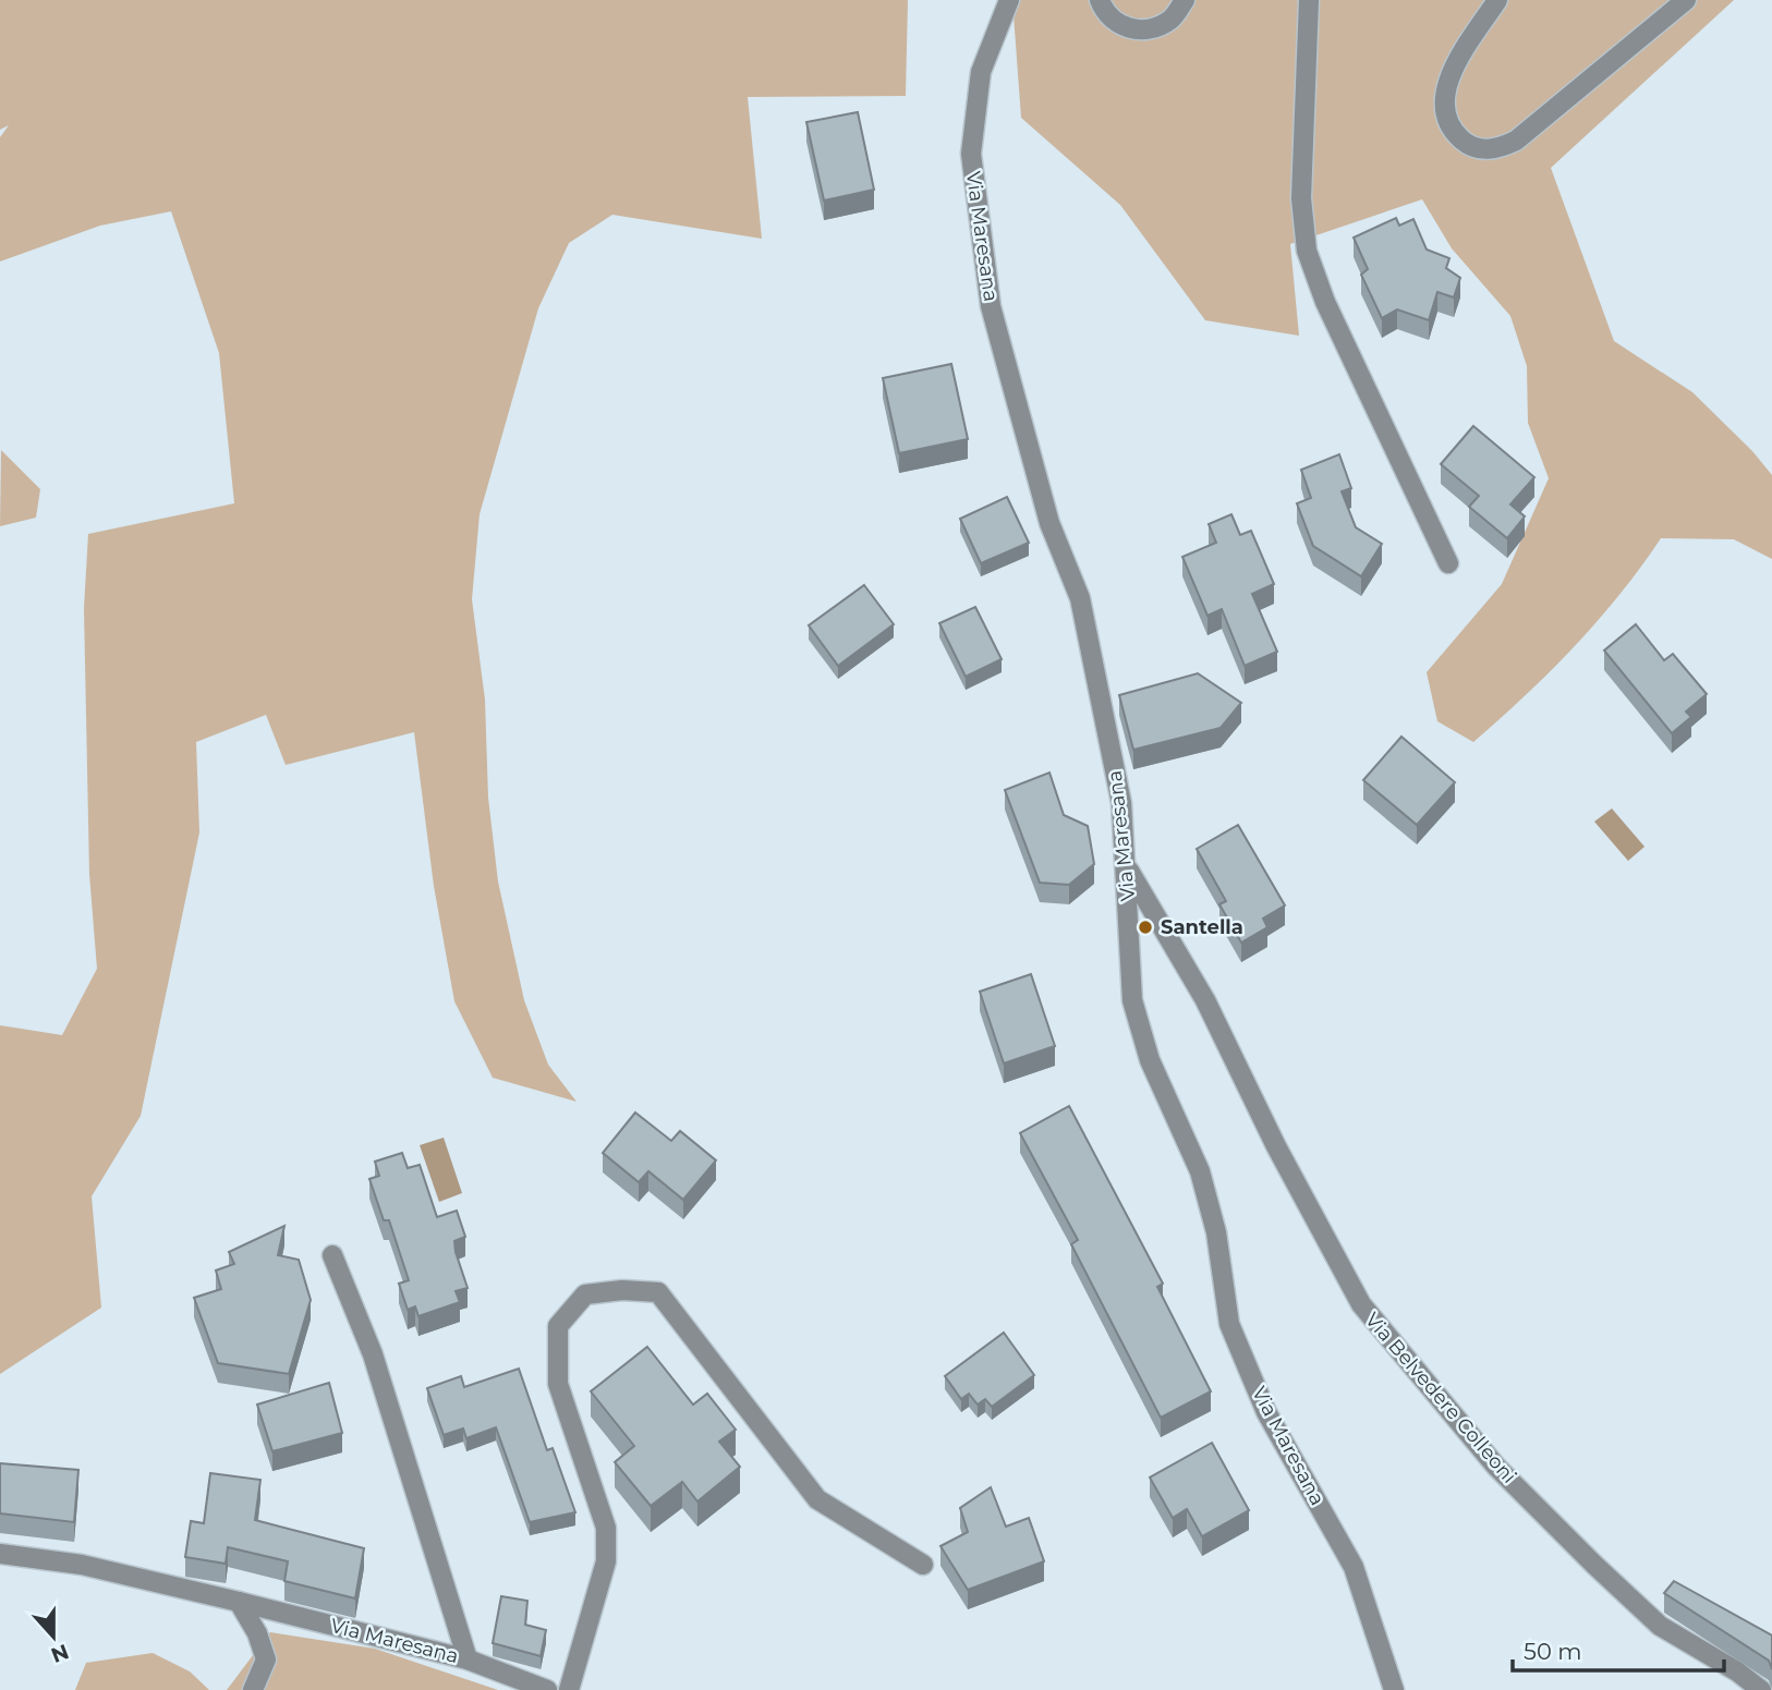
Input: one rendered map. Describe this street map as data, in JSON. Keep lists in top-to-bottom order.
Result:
{
  "streets": {
    "street": ["Via Maresana", "Via Belvedere Colleoni"]
  },
  "crossings": [
    ["Via Maresana", "Via Belvedere Colleoni"]
  ],
  "places": ["Santella"],
  "scale_bar": "50 m",
  "north": "bottom"
}
